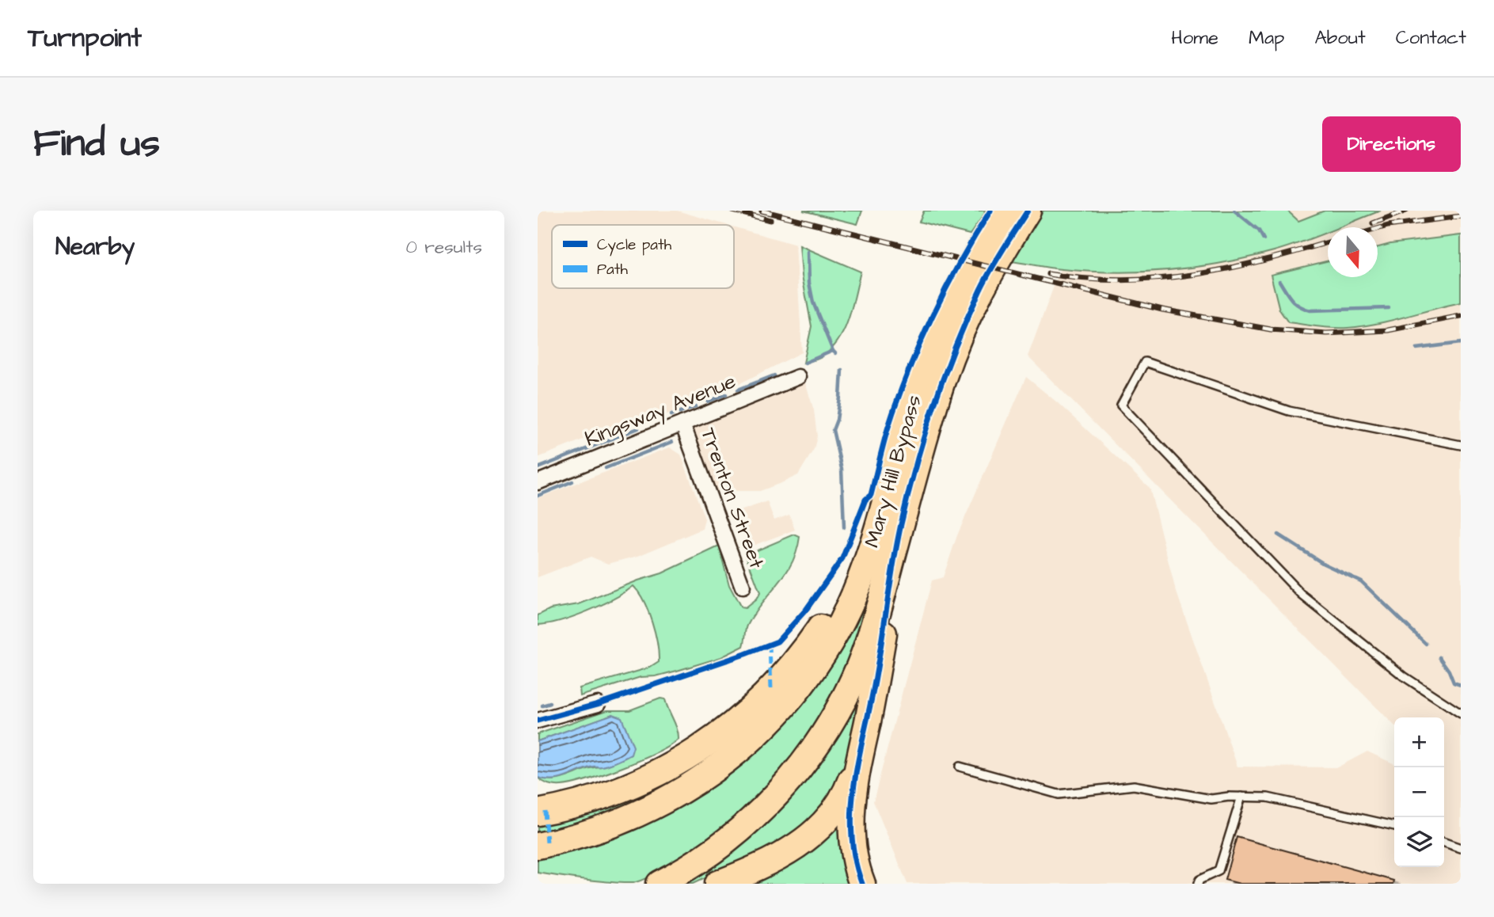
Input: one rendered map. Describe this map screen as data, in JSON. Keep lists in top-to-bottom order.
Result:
{
  "streets": {
    "highway": ["Mary Hill Bypass"],
    "street": ["Kingsway Avenue", "Trenton Street"]
  },
  "crossings": [
    ["Kingsway Avenue", "Trenton Street"]
  ],
  "legend": ["Cycle path", "Path"],
  "north": "bottom",
  "page": {
    "header": "Turnpoint",
    "nav": [
      "Home",
      "Map",
      "About",
      "Contact"
    ],
    "buttons": "Directions",
    "title": "Find us",
    "heading": ["Nearby", "0 results"],
    "map_buttons": ["+", "−"]
  }
}
